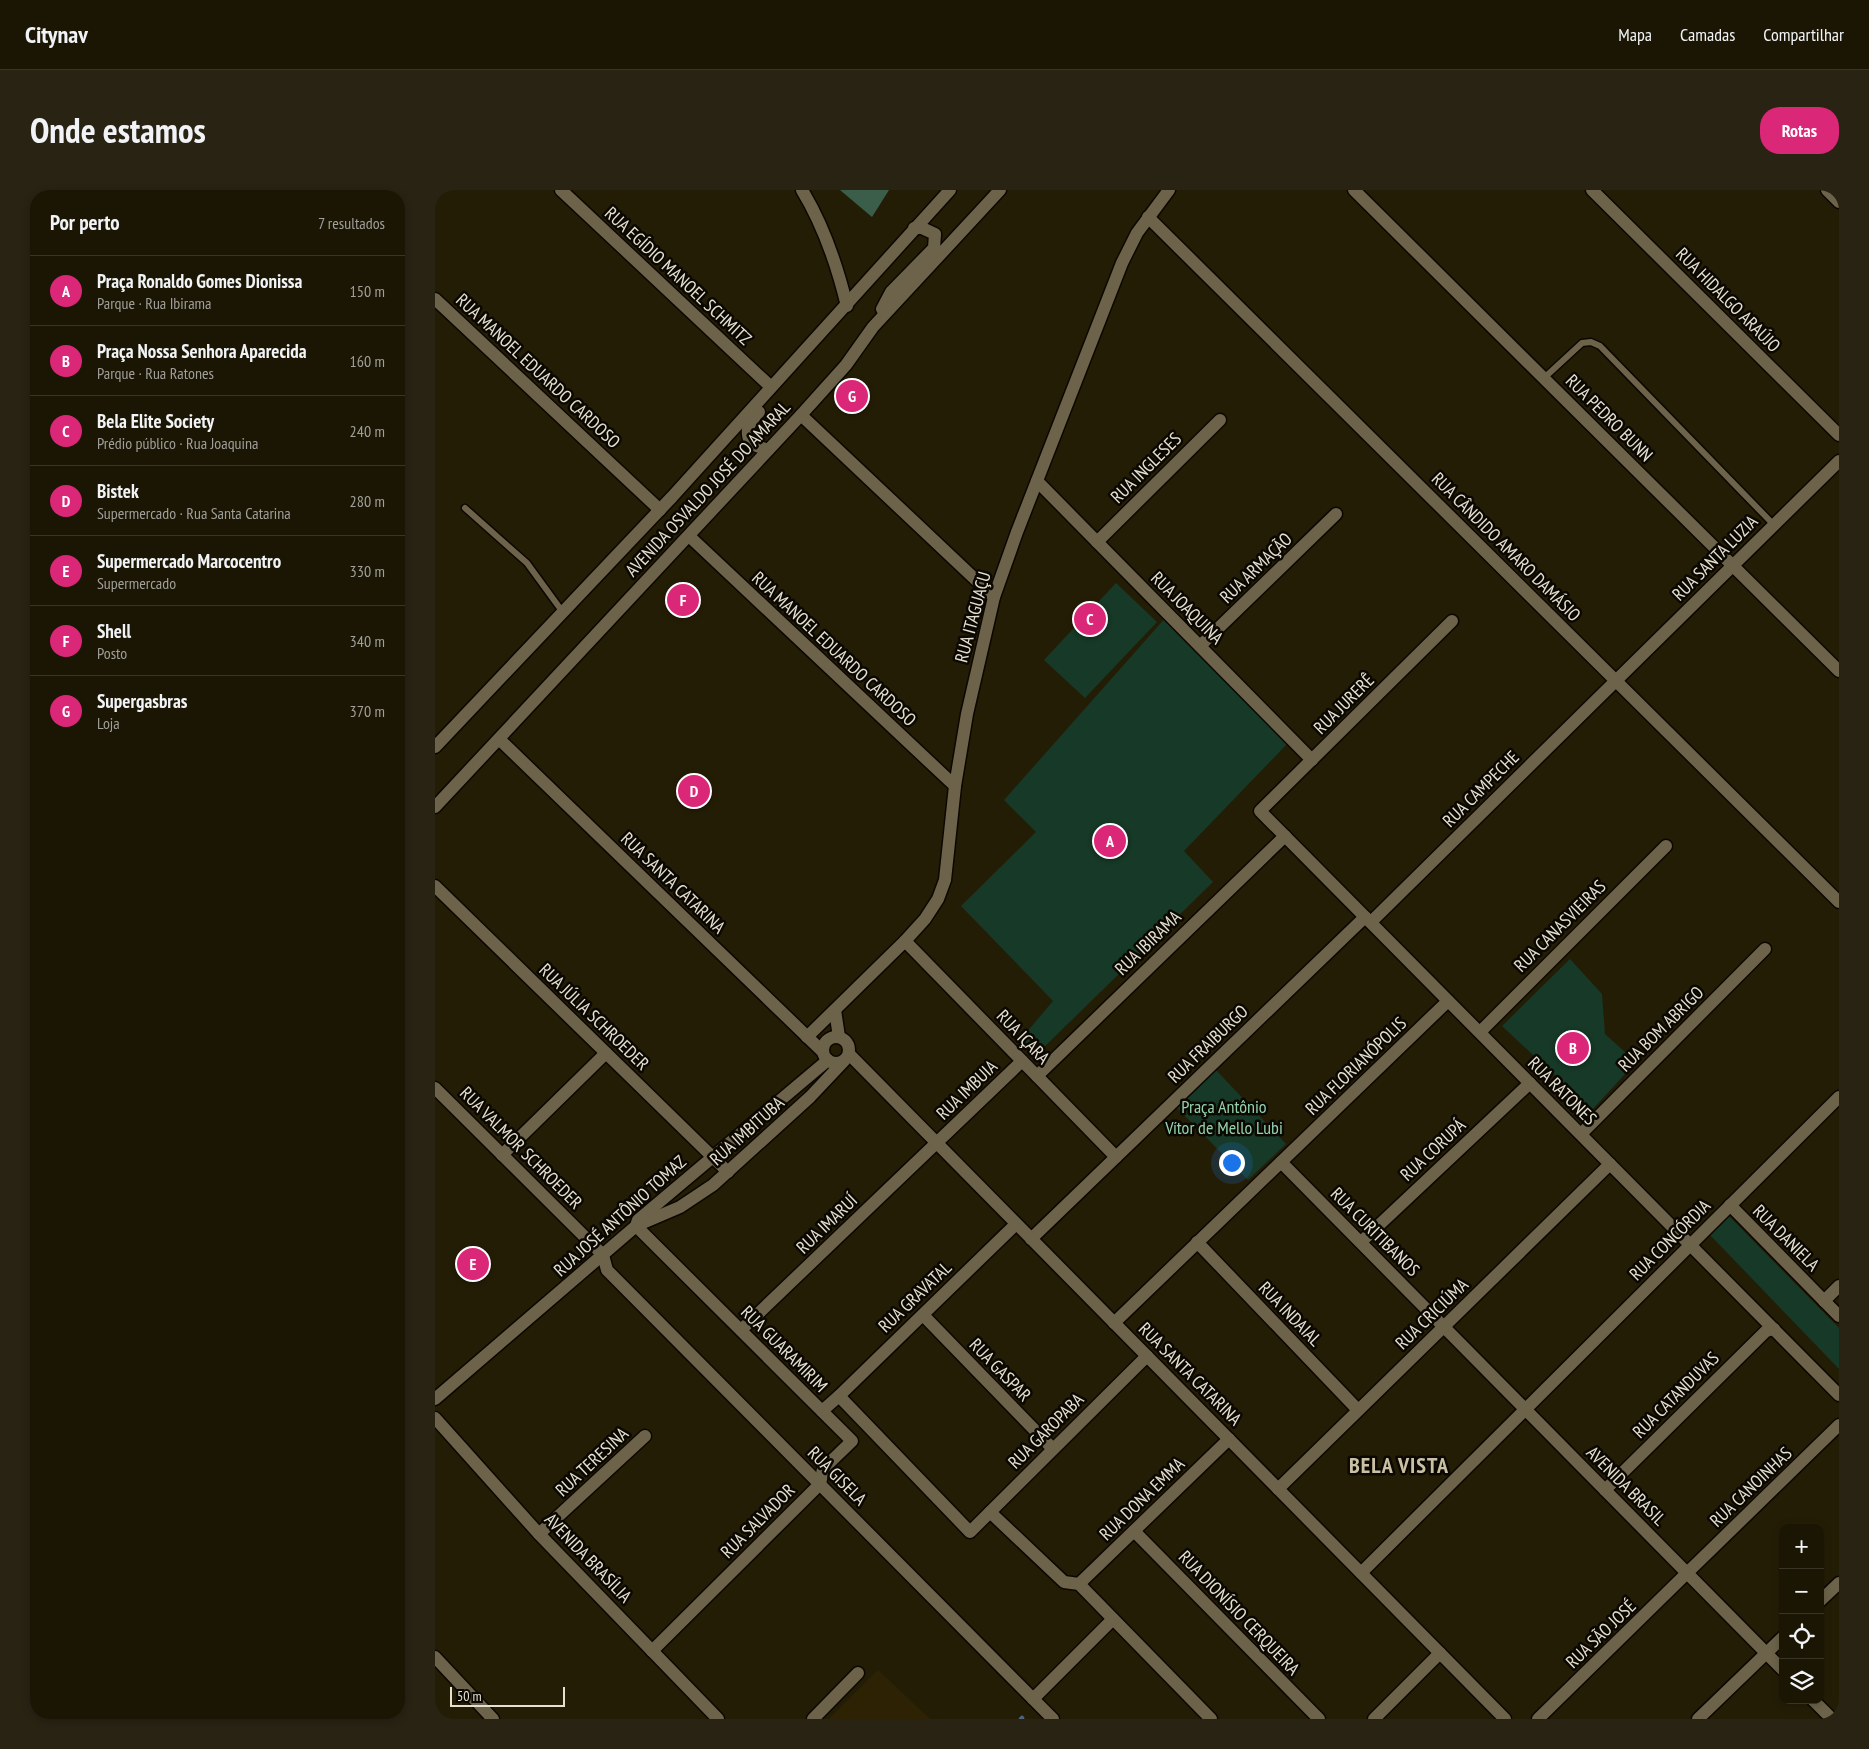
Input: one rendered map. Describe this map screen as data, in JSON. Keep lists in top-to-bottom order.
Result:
{
  "streets": {
    "street": [
      "RUA EGÍDIO MANOEL SCHMITZ",
      "RUA HIDALGO ARAÚJO",
      "RUA MANOEL EDUARDO CARDOSO",
      "RUA PEDRO BUNN",
      "RUA INGLESES",
      "AVENIDA OSVALDO JOSÉ DO AMARAL",
      "RUA CÂNDIDO AMARO DAMÁSIO",
      "RUA SANTA LUZIA",
      "RUA ARMAÇÃO",
      "RUA JOAQUINA",
      "RUA ITAGUAÇU",
      "RUA JURERÊ",
      "RUA CAMPECHE",
      "RUA SANTA CATARINA",
      "RUA CANASVIEIRAS",
      "RUA IBIRAMA",
      "RUA JÚLIA SCHROEDER",
      "RUA BOM ABRIGO",
      "RUA IÇARA",
      "RUA FRAIBURGO",
      "RUA FLORIANÓPOLIS",
      "RUA IMBUIA",
      "RUA RATONES",
      "RUA IMBITUBA",
      "RUA VALMOR SCHROEDER",
      "RUA CORUPÁ",
      "RUA JOSÉ ANTÔNIO TOMAZ",
      "RUA IMARUÍ",
      "RUA CURITIBANOS",
      "RUA DANIELA",
      "RUA CONCÓRDIA",
      "RUA GRAVATAL",
      "RUA INDAIAL",
      "RUA CRICIÚMA",
      "RUA GUARAMIRIM",
      "RUA GASPAR",
      "RUA CATANDUVAS",
      "RUA GAROPABA",
      "RUA TERESINA",
      "RUA GISELA",
      "AVENIDA BRASIL",
      "RUA CANOINHAS",
      "RUA DONA EMMA",
      "RUA SALVADOR",
      "AVENIDA BRASÍLIA",
      "RUA DIONÍSIO CERQUEIRA",
      "RUA SÃO JOSÉ"
    ]
  },
  "crossings": [
    ["RUA EGÍDIO MANOEL SCHMITZ", "AVENIDA OSVALDO JOSÉ DO AMARAL"],
    ["RUA MANOEL EDUARDO CARDOSO", "AVENIDA OSVALDO JOSÉ DO AMARAL"],
    ["RUA MANOEL EDUARDO CARDOSO", "RUA ITAGUAÇU"],
    ["RUA PEDRO BUNN", "RUA SANTA LUZIA"],
    ["RUA INGLESES", "RUA JOAQUINA"],
    ["AVENIDA OSVALDO JOSÉ DO AMARAL", "RUA SANTA CATARINA"],
    ["RUA CÂNDIDO AMARO DAMÁSIO", "RUA SANTA LUZIA"],
    ["RUA CÂNDIDO AMARO DAMÁSIO", "RUA ITAGUAÇU"],
    ["RUA CÂNDIDO AMARO DAMÁSIO", "RUA CAMPECHE"],
    ["RUA SANTA LUZIA", "RUA CAMPECHE"],
    ["RUA ARMAÇÃO", "RUA JOAQUINA"],
    ["RUA JOAQUINA", "RUA ITAGUAÇU"],
    ["RUA JOAQUINA", "RUA JURERÊ"],
    ["RUA ITAGUAÇU", "RUA SANTA CATARINA"],
    ["RUA ITAGUAÇU", "RUA IÇARA"],
    ["RUA JURERÊ", "RUA RATONES"],
    ["RUA CAMPECHE", "RUA FRAIBURGO"],
    ["RUA CAMPECHE", "RUA RATONES"],
    ["RUA SANTA CATARINA", "RUA FRAIBURGO"],
    ["RUA SANTA CATARINA", "RUA FLORIANÓPOLIS"],
    ["RUA SANTA CATARINA", "RUA IMBUIA"],
    ["RUA SANTA CATARINA", "RUA IMBITUBA"],
    ["RUA SANTA CATARINA", "RUA JOSÉ ANTÔNIO TOMAZ"],
    ["RUA SANTA CATARINA", "RUA IMARUÍ"],
    ["RUA SANTA CATARINA", "RUA CONCÓRDIA"],
    ["RUA SANTA CATARINA", "RUA GRAVATAL"],
    ["RUA SANTA CATARINA", "RUA CRICIÚMA"],
    ["RUA SANTA CATARINA", "RUA GAROPABA"],
    ["RUA SANTA CATARINA", "RUA DONA EMMA"],
    ["RUA CANASVIEIRAS", "RUA RATONES"],
    ["RUA IBIRAMA", "RUA IÇARA"],
    ["RUA IBIRAMA", "RUA RATONES"],
    ["RUA JÚLIA SCHROEDER", "RUA IMBITUBA"],
    ["RUA JÚLIA SCHROEDER", "RUA JOSÉ ANTÔNIO TOMAZ"],
    ["RUA BOM ABRIGO", "RUA RATONES"],
    ["RUA IÇARA", "RUA FRAIBURGO"],
    ["RUA IÇARA", "RUA IMBUIA"],
    ["RUA FRAIBURGO", "RUA RATONES"],
    ["RUA FLORIANÓPOLIS", "RUA RATONES"],
    ["RUA FLORIANÓPOLIS", "RUA CURITIBANOS"],
    ["RUA FLORIANÓPOLIS", "RUA INDAIAL"],
    ["RUA IMBUIA", "RUA IMARUÍ"],
    ["RUA RATONES", "RUA CORUPÁ"],
    ["RUA RATONES", "RUA CONCÓRDIA"],
    ["RUA RATONES", "RUA CRICIÚMA"],
    ["RUA RATONES", "RUA CATANDUVAS"],
    ["RUA IMBITUBA", "RUA JOSÉ ANTÔNIO TOMAZ"],
    ["RUA IMBITUBA", "RUA GUARAMIRIM"],
    ["RUA VALMOR SCHROEDER", "RUA JOSÉ ANTÔNIO TOMAZ"],
    ["RUA VALMOR SCHROEDER", "RUA GISELA"],
    ["RUA CORUPÁ", "RUA CURITIBANOS"],
    ["RUA JOSÉ ANTÔNIO TOMAZ", "RUA GUARAMIRIM"],
    ["RUA JOSÉ ANTÔNIO TOMAZ", "RUA GISELA"],
    ["RUA IMARUÍ", "RUA GUARAMIRIM"],
    ["RUA CURITIBANOS", "RUA CRICIÚMA"],
    ["RUA CURITIBANOS", "AVENIDA BRASIL"],
    ["RUA DANIELA", "RUA CONCÓRDIA"],
    ["RUA CONCÓRDIA", "AVENIDA BRASIL"],
    ["RUA GRAVATAL", "RUA GUARAMIRIM"],
    ["RUA GRAVATAL", "RUA GASPAR"],
    ["RUA INDAIAL", "RUA CRICIÚMA"],
    ["RUA CRICIÚMA", "AVENIDA BRASIL"],
    ["RUA GUARAMIRIM", "RUA GAROPABA"],
    ["RUA GUARAMIRIM", "RUA SALVADOR"],
    ["RUA GASPAR", "RUA GAROPABA"],
    ["RUA CATANDUVAS", "AVENIDA BRASIL"],
    ["RUA TERESINA", "AVENIDA BRASÍLIA"],
    ["RUA GISELA", "RUA SALVADOR"],
    ["AVENIDA BRASIL", "RUA CANOINHAS"],
    ["AVENIDA BRASIL", "RUA SÃO JOSÉ"],
    ["RUA CANOINHAS", "RUA SÃO JOSÉ"],
    ["RUA DONA EMMA", "RUA DIONÍSIO CERQUEIRA"],
    ["RUA SALVADOR", "AVENIDA BRASÍLIA"]
  ],
  "districts": ["BELA VISTA"],
  "parks": ["Praça Antônio Vítor de Mello Lubi"],
  "scale_bar": "50 m",
  "page": {
    "header": "Citynav",
    "nav": ["Mapa", "Camadas", "Compartilhar"],
    "title": "Onde estamos",
    "buttons": "Rotas",
    "heading": ["Por perto", "7 resultados"],
    "list": [
      {
        "mark": "A",
        "name": "Praça Ronaldo Gomes Dionissa",
        "note": "Parque · Rua Ibirama",
        "value": "150 m"
      },
      {
        "mark": "B",
        "name": "Praça Nossa Senhora Aparecida",
        "note": "Parque · Rua Ratones",
        "value": "160 m"
      },
      {
        "mark": "C",
        "name": "Bela Elite Society",
        "note": "Prédio público · Rua Joaquina",
        "value": "240 m"
      },
      {
        "mark": "D",
        "name": "Bistek",
        "note": "Supermercado · Rua Santa Catarina",
        "value": "280 m"
      },
      {
        "mark": "E",
        "name": "Supermercado Marcocentro",
        "note": "Supermercado",
        "value": "330 m"
      },
      {
        "mark": "F",
        "name": "Shell",
        "note": "Posto",
        "value": "340 m"
      },
      {
        "mark": "G",
        "name": "Supergasbras",
        "note": "Loja",
        "value": "370 m"
      }
    ],
    "pins": [
      "G",
      "F",
      "C",
      "D",
      "A",
      "B",
      "E"
    ],
    "map_buttons": ["+", "−"],
    "scale": "50 m"
  }
}
